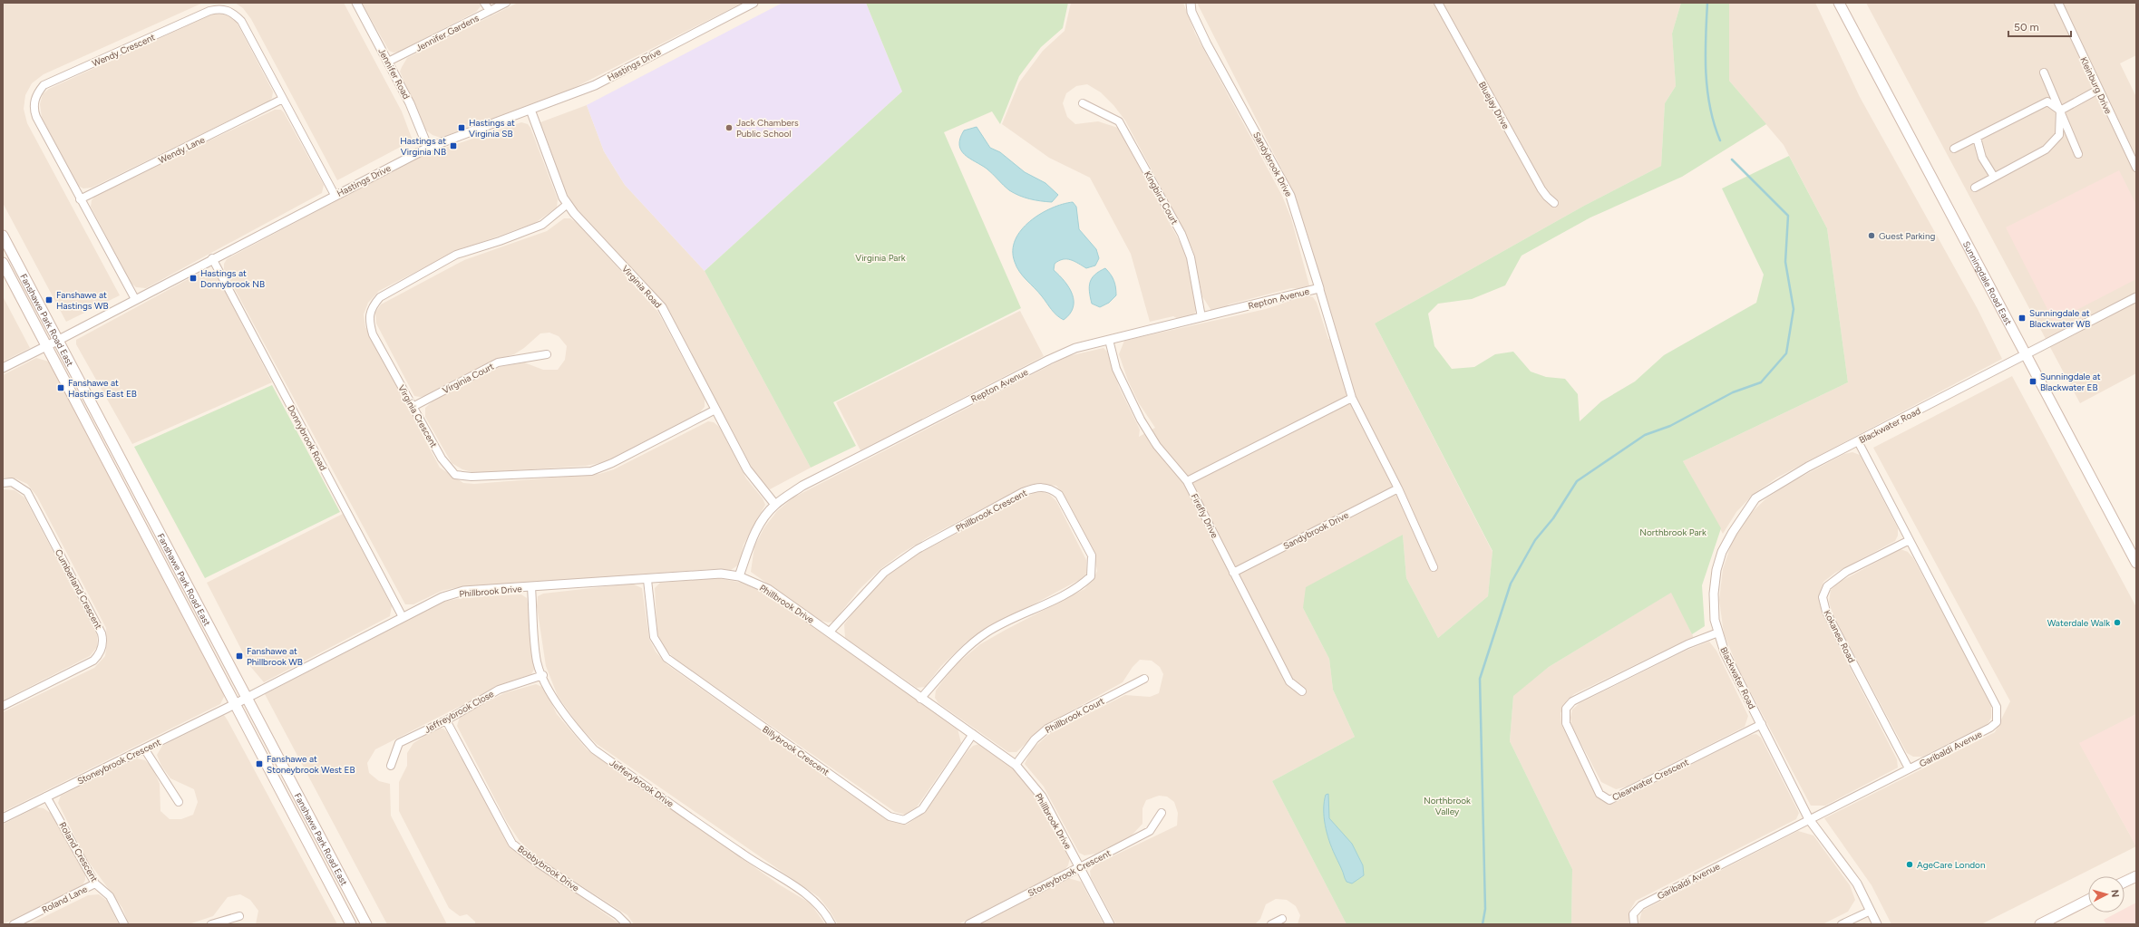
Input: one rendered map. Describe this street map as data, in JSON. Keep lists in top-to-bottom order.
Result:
{
  "streets": {
    "main road": ["Sunningdale Road East", "Fanshawe Park Road East"],
    "street": [
      "Jennifer Gardens",
      "Wendy Crescent",
      "Hastings Drive",
      "Jennifer Road",
      "Kleinburg Drive",
      "Bluejay Drive",
      "Wendy Lane",
      "Sandybrook Drive",
      "Kingbird Court",
      "Virginia Road",
      "Repton Avenue",
      "Virginia Court",
      "Virginia Crescent",
      "Blackwater Road",
      "Donnybrook Road",
      "Phillbrook Crescent",
      "Firefly Drive",
      "Cumberland Crescent",
      "Phillbrook Drive",
      "Kokanee Road",
      "Jeffreybrook Close",
      "Phillbrook Court",
      "Garibaldi Avenue",
      "Billybrook Crescent",
      "Stoneybrook Crescent",
      "Clearwater Crescent",
      "Jefferybrook Drive",
      "Roland Crescent",
      "Bobbybrook Drive",
      "Roland Lane"
    ]
  },
  "crossings": [
    ["Jennifer Gardens", "Jennifer Road"],
    ["Wendy Crescent", "Hastings Drive"],
    ["Wendy Crescent", "Wendy Lane"],
    ["Hastings Drive", "Jennifer Road"],
    ["Hastings Drive", "Virginia Road"],
    ["Hastings Drive", "Fanshawe Park Road East"],
    ["Hastings Drive", "Donnybrook Road"],
    ["Sandybrook Drive", "Repton Avenue"],
    ["Sandybrook Drive", "Firefly Drive"],
    ["Kingbird Court", "Repton Avenue"],
    ["Sunningdale Road East", "Blackwater Road"],
    ["Virginia Road", "Repton Avenue"],
    ["Virginia Road", "Virginia Crescent"],
    ["Repton Avenue", "Firefly Drive"],
    ["Repton Avenue", "Phillbrook Drive"],
    ["Fanshawe Park Road East", "Phillbrook Drive"],
    ["Fanshawe Park Road East", "Stoneybrook Crescent"],
    ["Virginia Court", "Virginia Crescent"],
    ["Blackwater Road", "Garibaldi Avenue"],
    ["Blackwater Road", "Clearwater Crescent"],
    ["Donnybrook Road", "Phillbrook Drive"],
    ["Phillbrook Crescent", "Phillbrook Drive"],
    ["Phillbrook Drive", "Phillbrook Court"],
    ["Phillbrook Drive", "Billybrook Crescent"],
    ["Phillbrook Drive", "Stoneybrook Crescent"],
    ["Phillbrook Drive", "Jefferybrook Drive"],
    ["Kokanee Road", "Garibaldi Avenue"],
    ["Jeffreybrook Close", "Jefferybrook Drive"],
    ["Jeffreybrook Close", "Bobbybrook Drive"],
    ["Stoneybrook Crescent", "Roland Crescent"],
    ["Roland Crescent", "Roland Lane"]
  ],
  "parks": ["Virginia Park", "Northbrook Park", "Northbrook Valley"],
  "places": {
    "transit": [
      "Hastings at Virginia SB",
      "Hastings at Virginia NB",
      "Hastings at Donnybrook NB",
      "Fanshawe at Hastings WB",
      "Sunningdale at Blackwater WB",
      "Sunningdale at Blackwater EB",
      "Fanshawe at Hastings East EB",
      "Fanshawe at Phillbrook WB",
      "Fanshawe at Stoneybrook West EB"
    ],
    "other": [
      "Jack Chambers Public School",
      "Guest Parking",
      "Waterdale Walk",
      "AgeCare London"
    ]
  },
  "scale_bar": "50 m",
  "north": "right"
}
